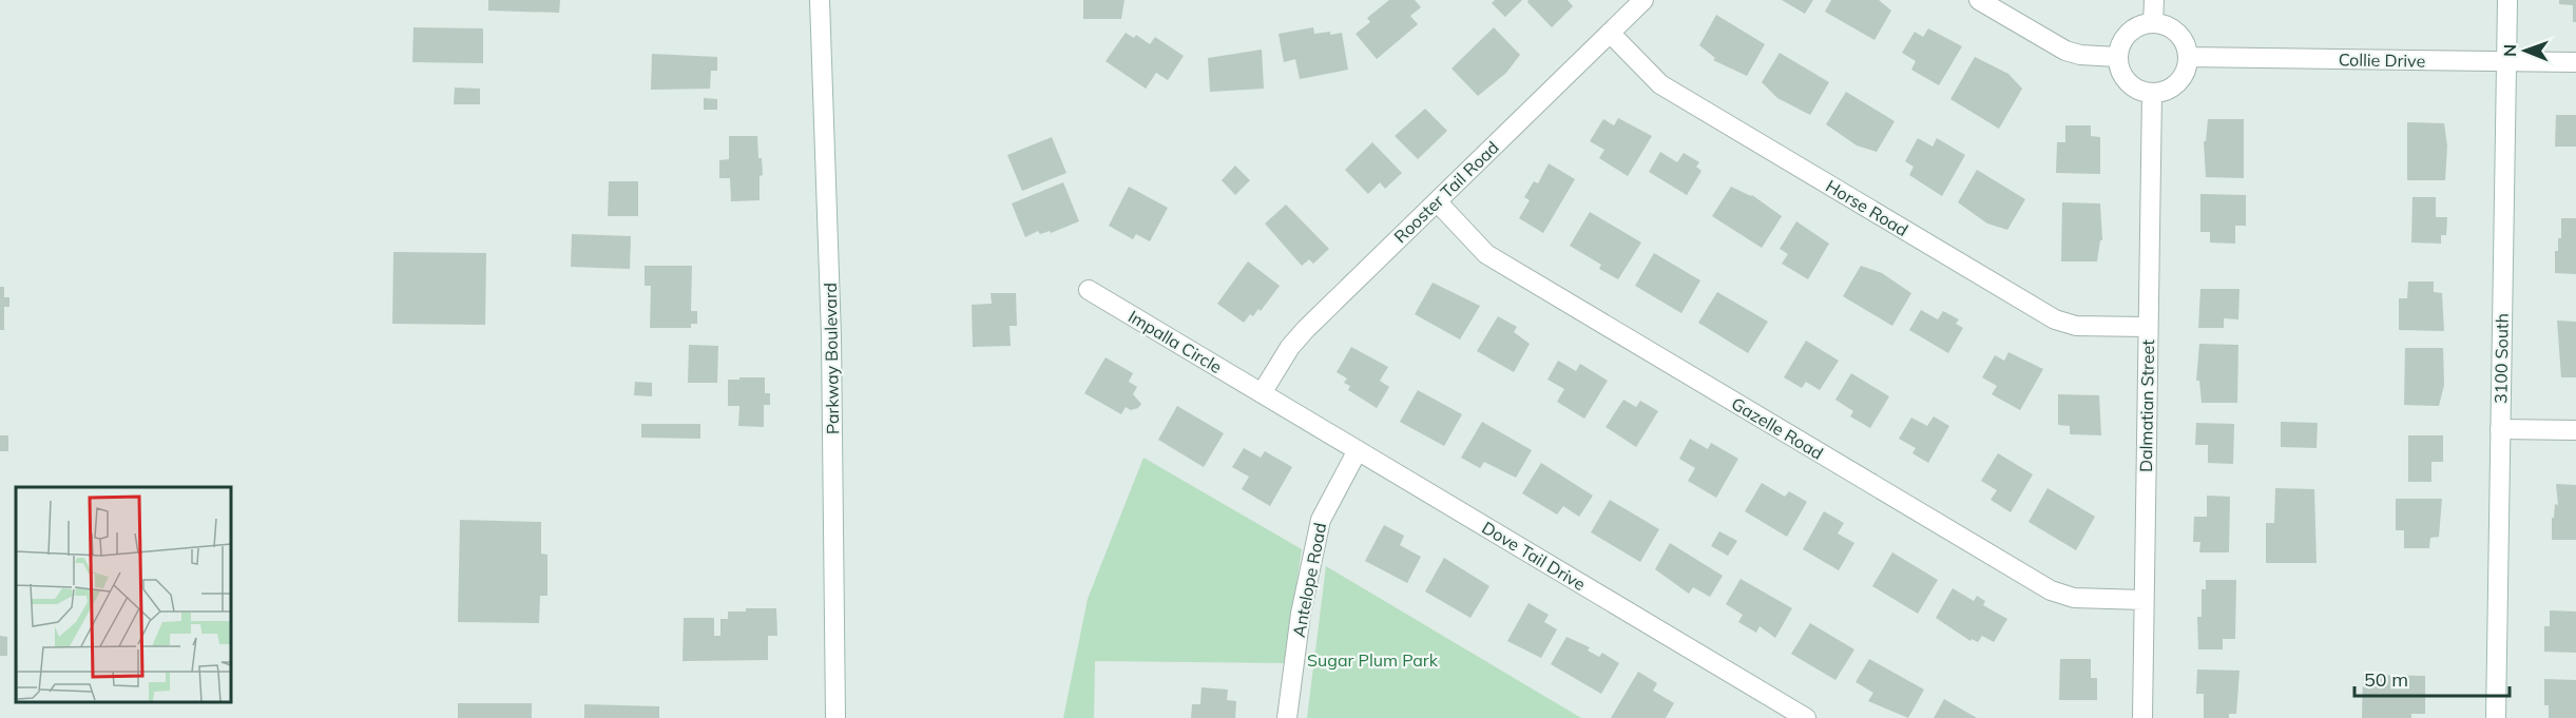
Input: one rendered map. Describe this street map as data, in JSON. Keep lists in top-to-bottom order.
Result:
{
  "streets": {
    "street": [
      "Collie Drive",
      "Rooster Tail Road",
      "Horse Road",
      "Impalla Circle",
      "Parkway Boulevard",
      "3100 South",
      "Dalmatian Street",
      "Gazelle Road",
      "Dove Tail Drive",
      "Antelope Road"
    ]
  },
  "crossings": [
    ["Collie Drive", "3100 South"],
    ["Collie Drive", "Dalmatian Street"],
    ["Rooster Tail Road", "Horse Road"],
    ["Rooster Tail Road", "Impalla Circle"],
    ["Rooster Tail Road", "Gazelle Road"],
    ["Rooster Tail Road", "Dove Tail Drive"],
    ["Horse Road", "Dalmatian Street"],
    ["Impalla Circle", "Dove Tail Drive"],
    ["Dalmatian Street", "Gazelle Road"],
    ["Dove Tail Drive", "Antelope Road"]
  ],
  "parks": ["Sugar Plum Park"],
  "scale_bar": "50 m",
  "north": "left"
}
